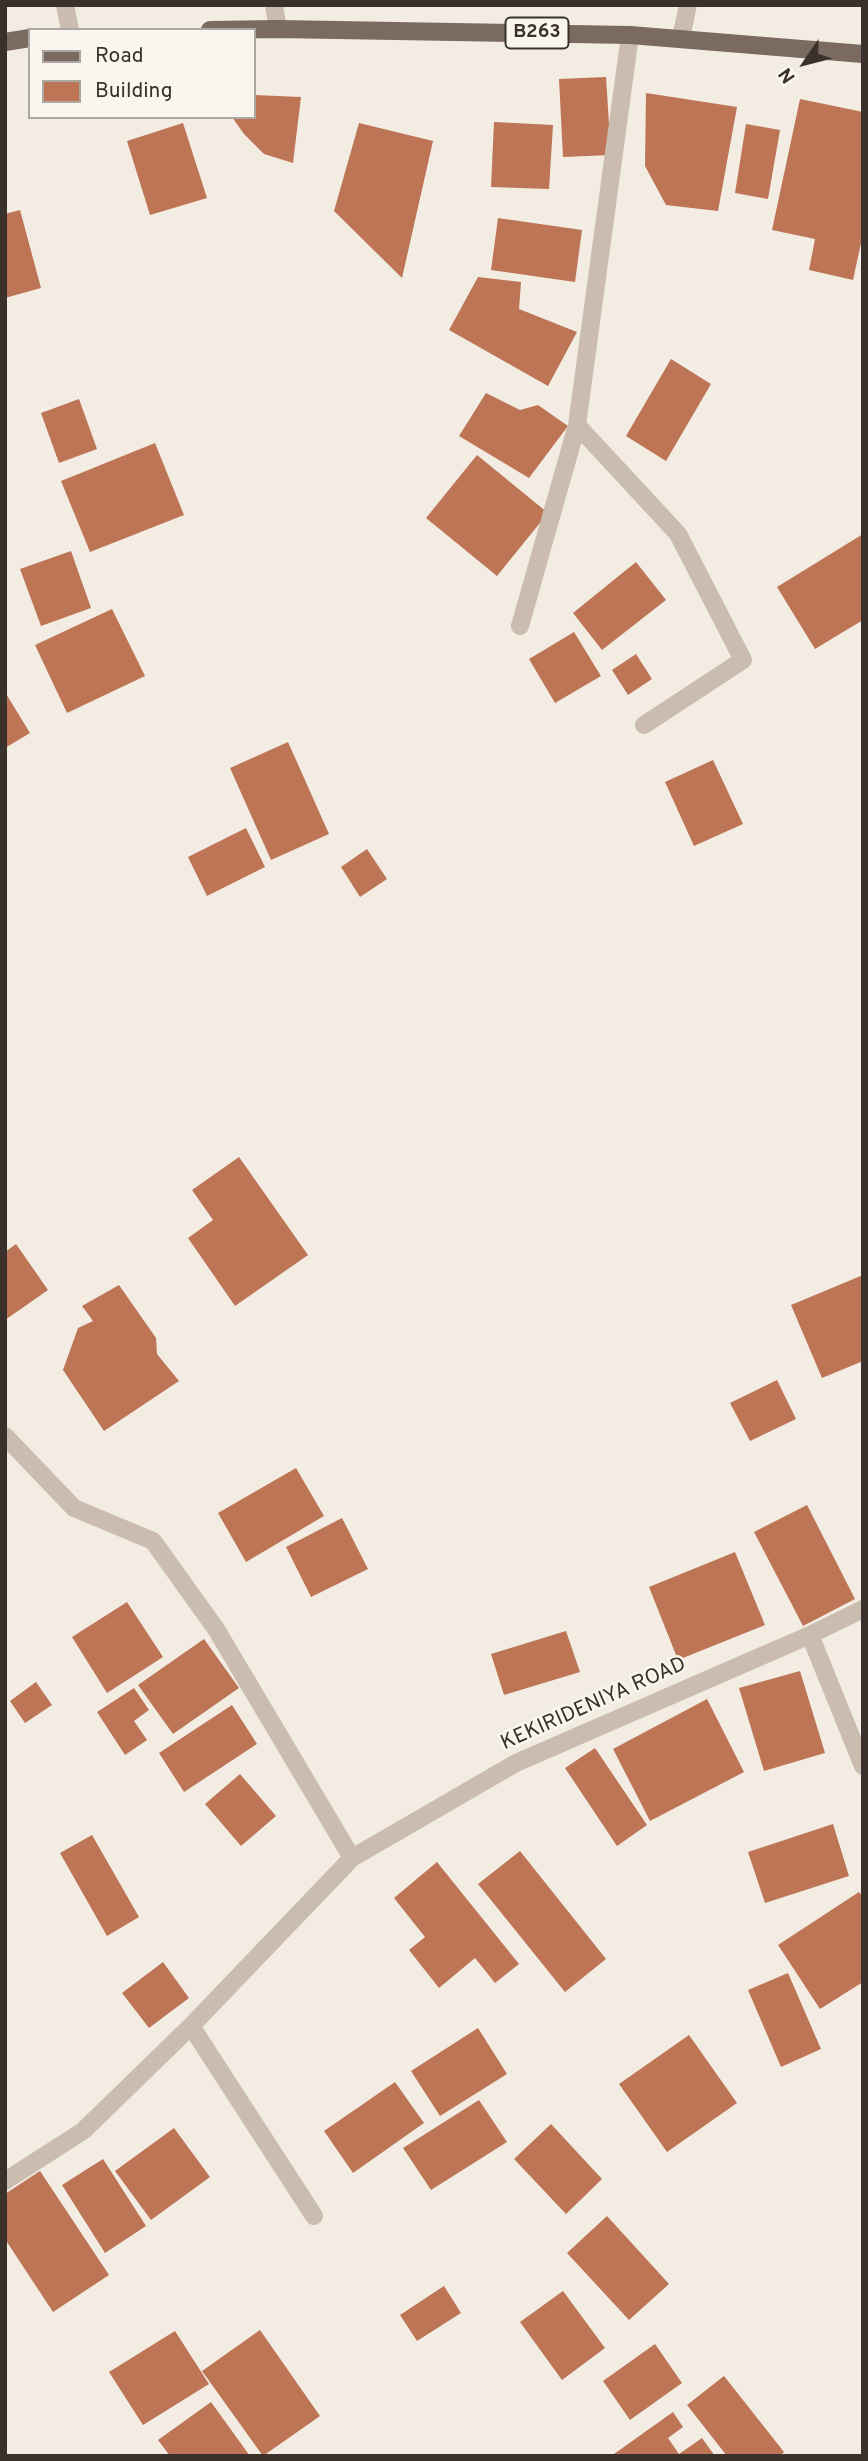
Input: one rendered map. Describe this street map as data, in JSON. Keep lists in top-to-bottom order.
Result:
{
  "streets": {
    "main road": ["B263"],
    "street": ["KEKIRIDENIYA ROAD"]
  },
  "legend": ["Road", "Building"],
  "north": "bottom left"
}
